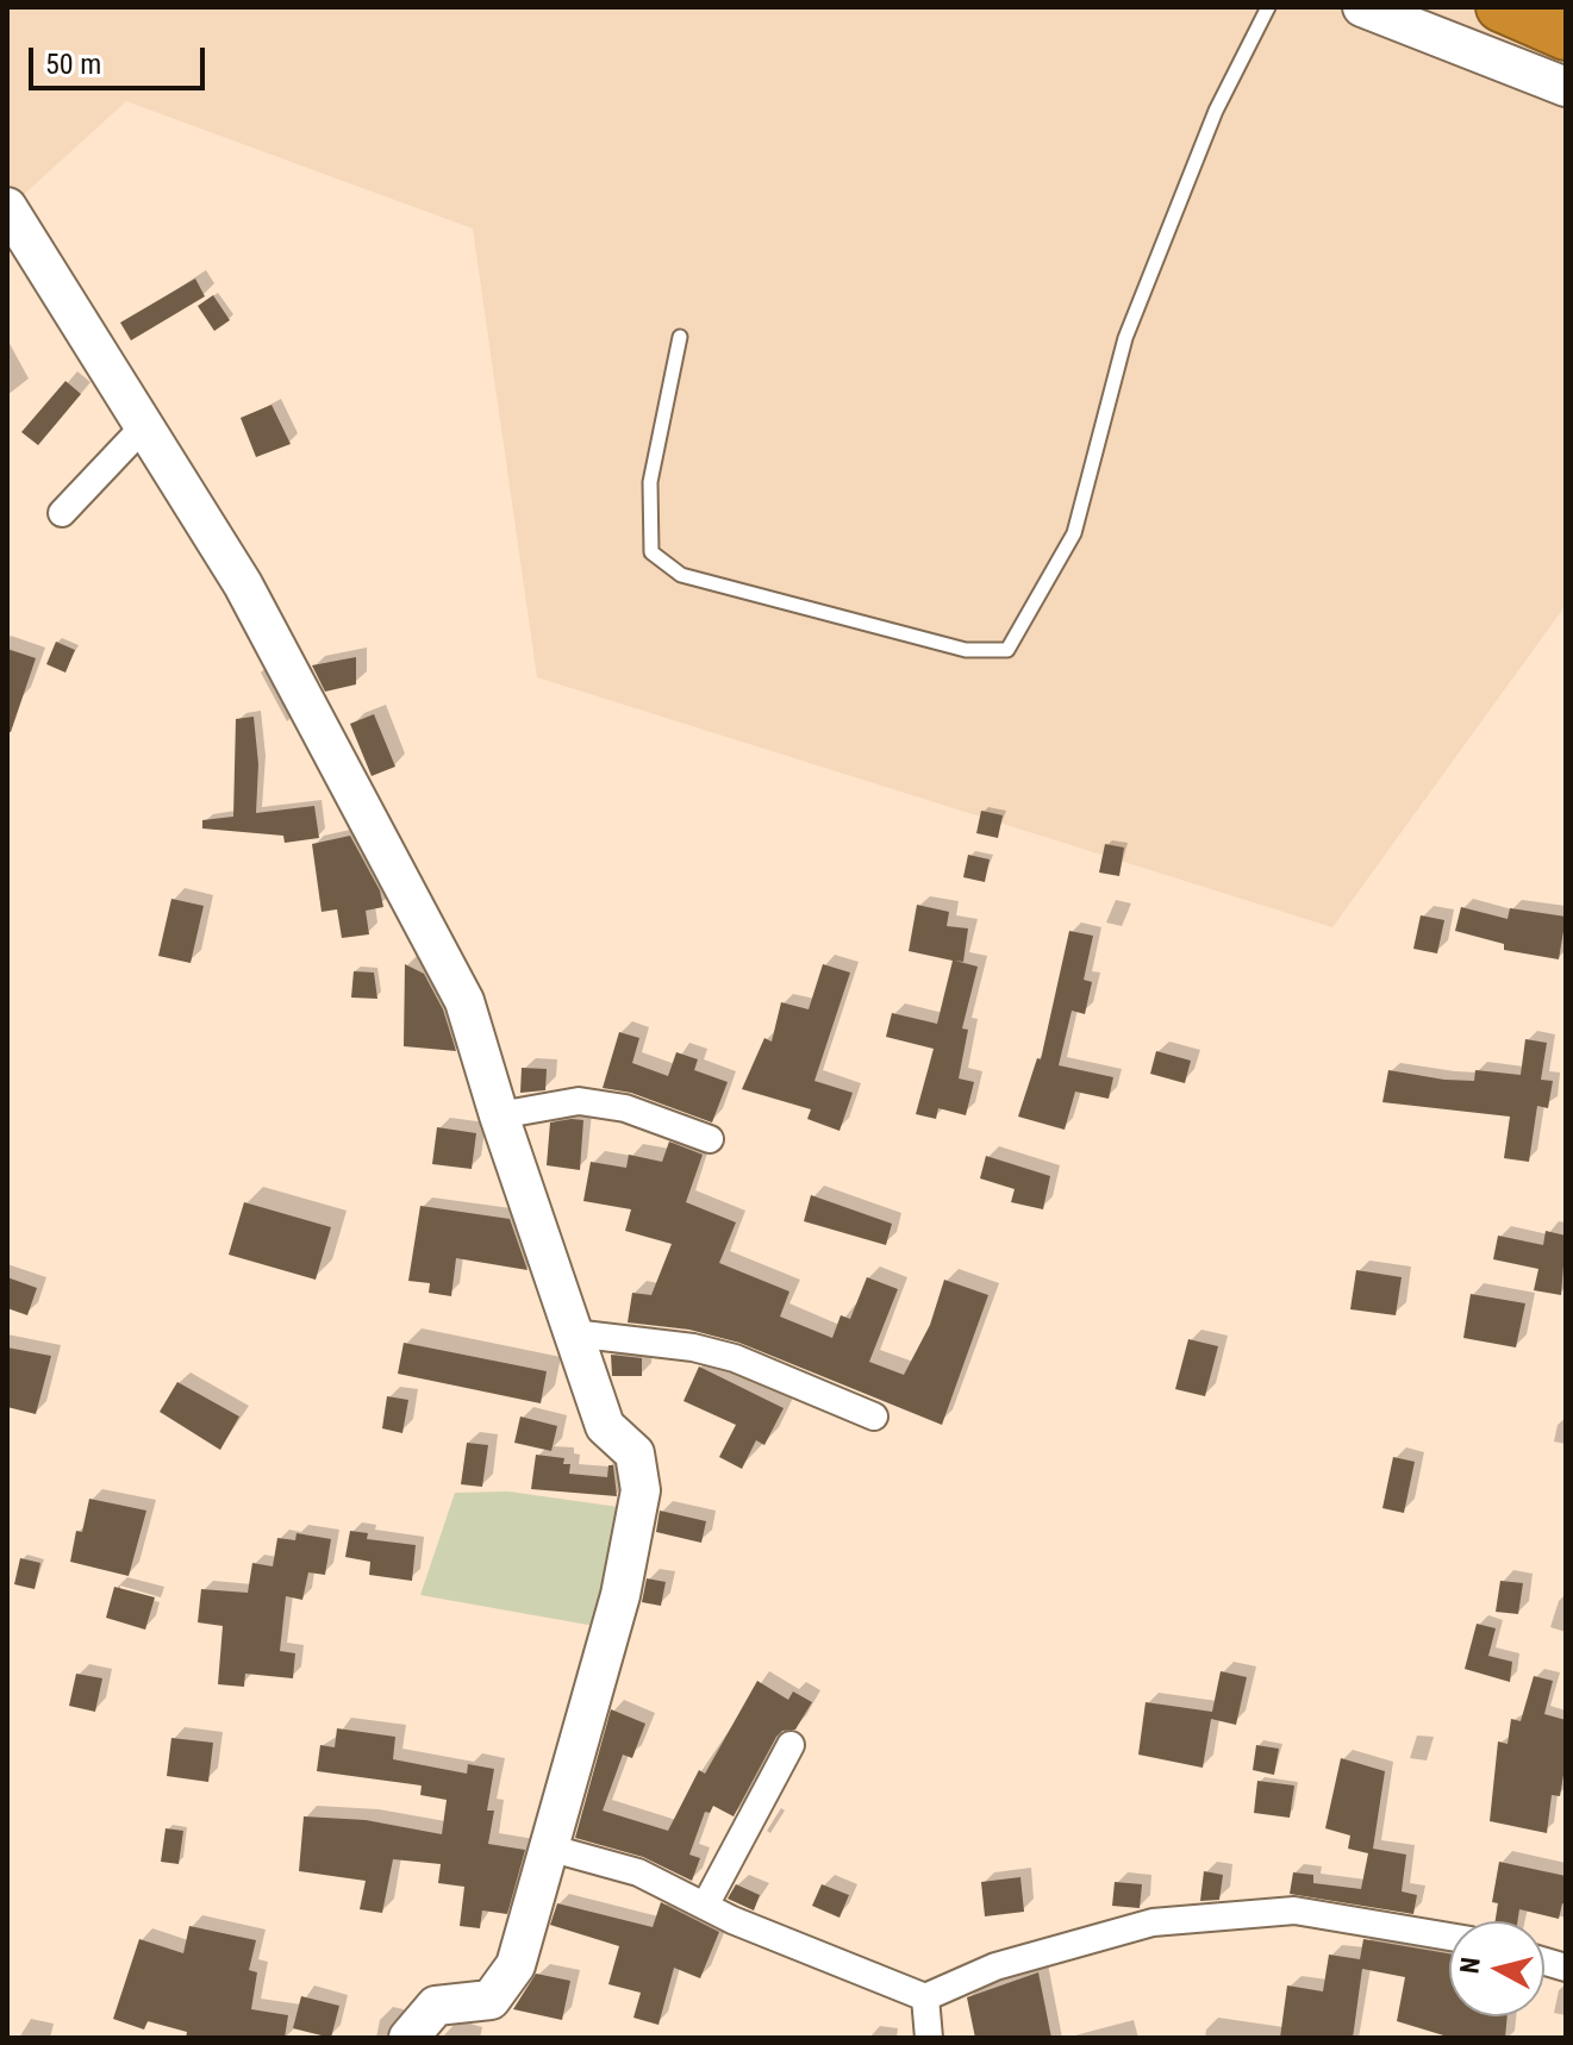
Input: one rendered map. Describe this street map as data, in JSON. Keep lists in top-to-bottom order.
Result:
{
  "scale_bar": "50 m",
  "north": "left"
}
